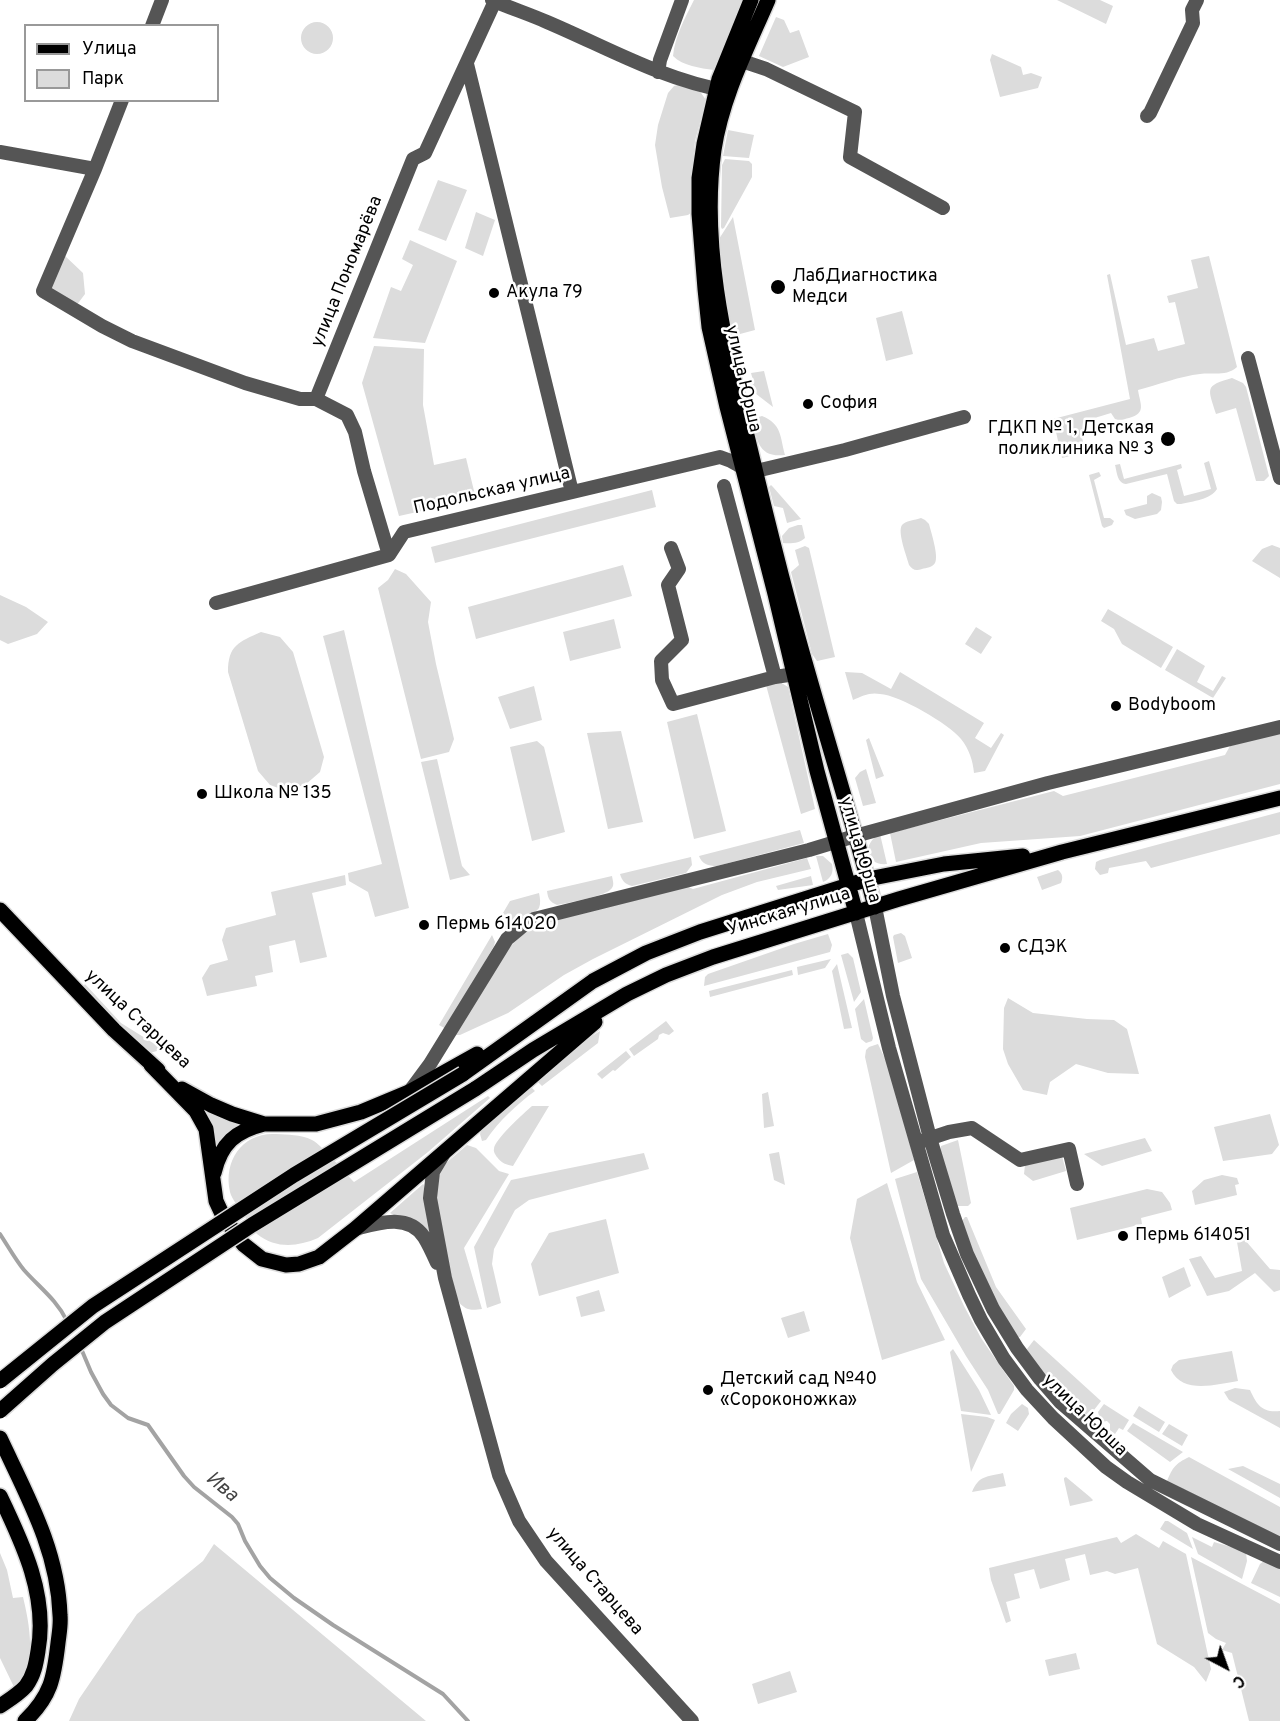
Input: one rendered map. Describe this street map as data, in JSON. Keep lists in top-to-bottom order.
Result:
{
  "streets": {
    "main road": ["улица Юрша", "Уинская улица", "улица Старцева"],
    "street": ["улица Пономарёва", "Подольская улица"]
  },
  "crossings": [
    ["улица Юрша", "Подольская улица"],
    ["улица Юрша", "Уинская улица"],
    ["Уинская улица", "улица Старцева"]
  ],
  "water": ["Ива"],
  "places": [
    "ЛабДиагностика Медси",
    "Акула 79",
    "София",
    "ГДКП № 1, Детская поликлиника № 3",
    "Bodyboom",
    "Школа № 135",
    "Пермь 614020",
    "СДЭК",
    "Пермь 614051",
    "Детский сад №40 «Сороконожка»"
  ],
  "legend": ["Улица", "Парк"],
  "north": "bottom right"
}
